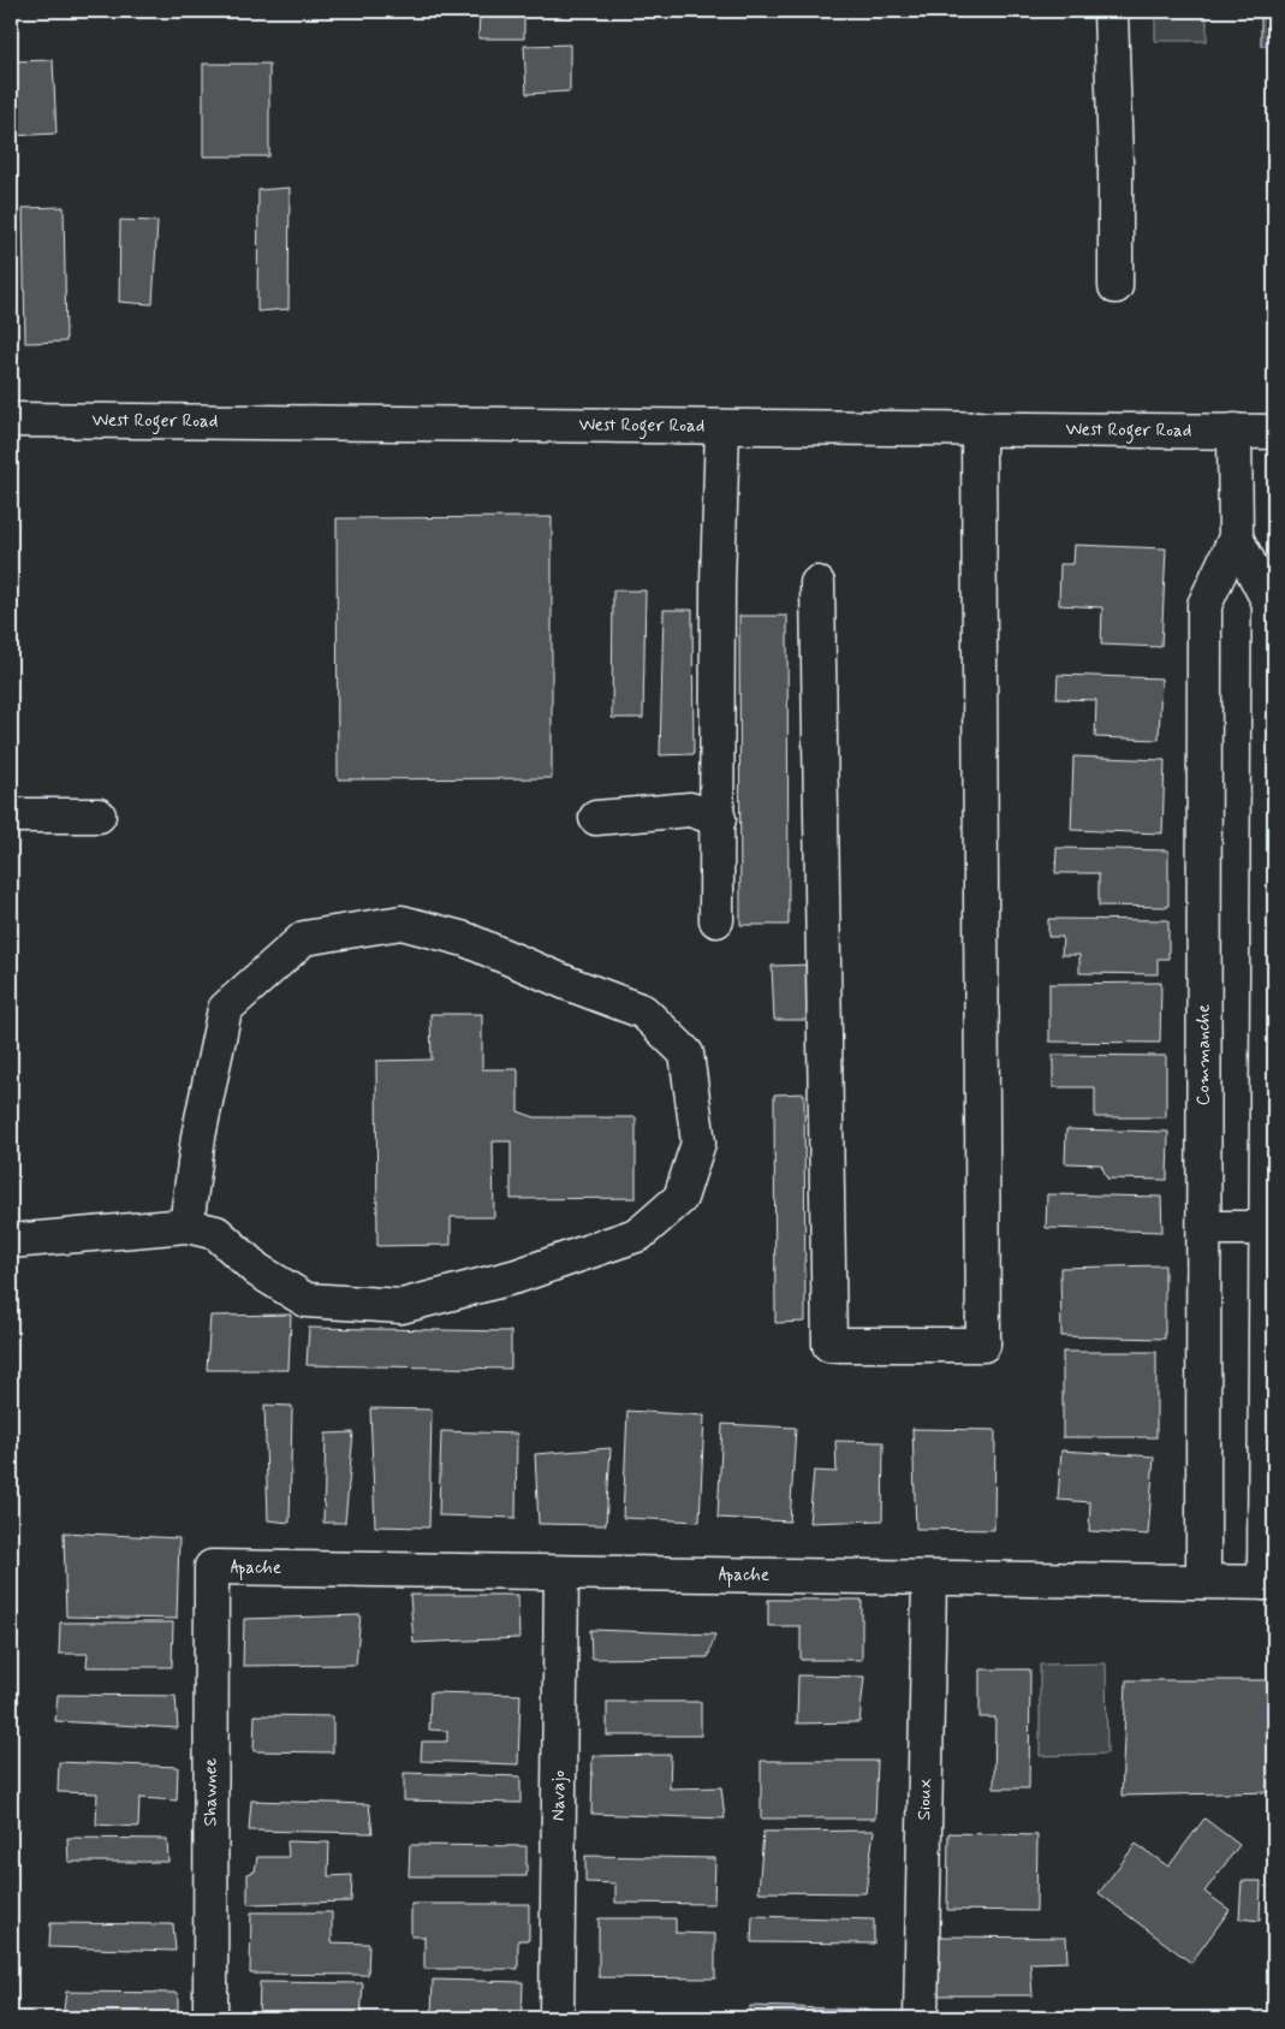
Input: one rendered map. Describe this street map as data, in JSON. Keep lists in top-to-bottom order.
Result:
{
  "streets": {
    "street": [
      "West Roger Road",
      "Commanche",
      "Apache",
      "Shawnee",
      "Navajo",
      "Sioux"
    ]
  },
  "crossings": [
    ["West Roger Road", "Commanche"],
    ["Commanche", "Apache"],
    ["Apache", "Shawnee"],
    ["Apache", "Navajo"],
    ["Apache", "Sioux"]
  ]
}
